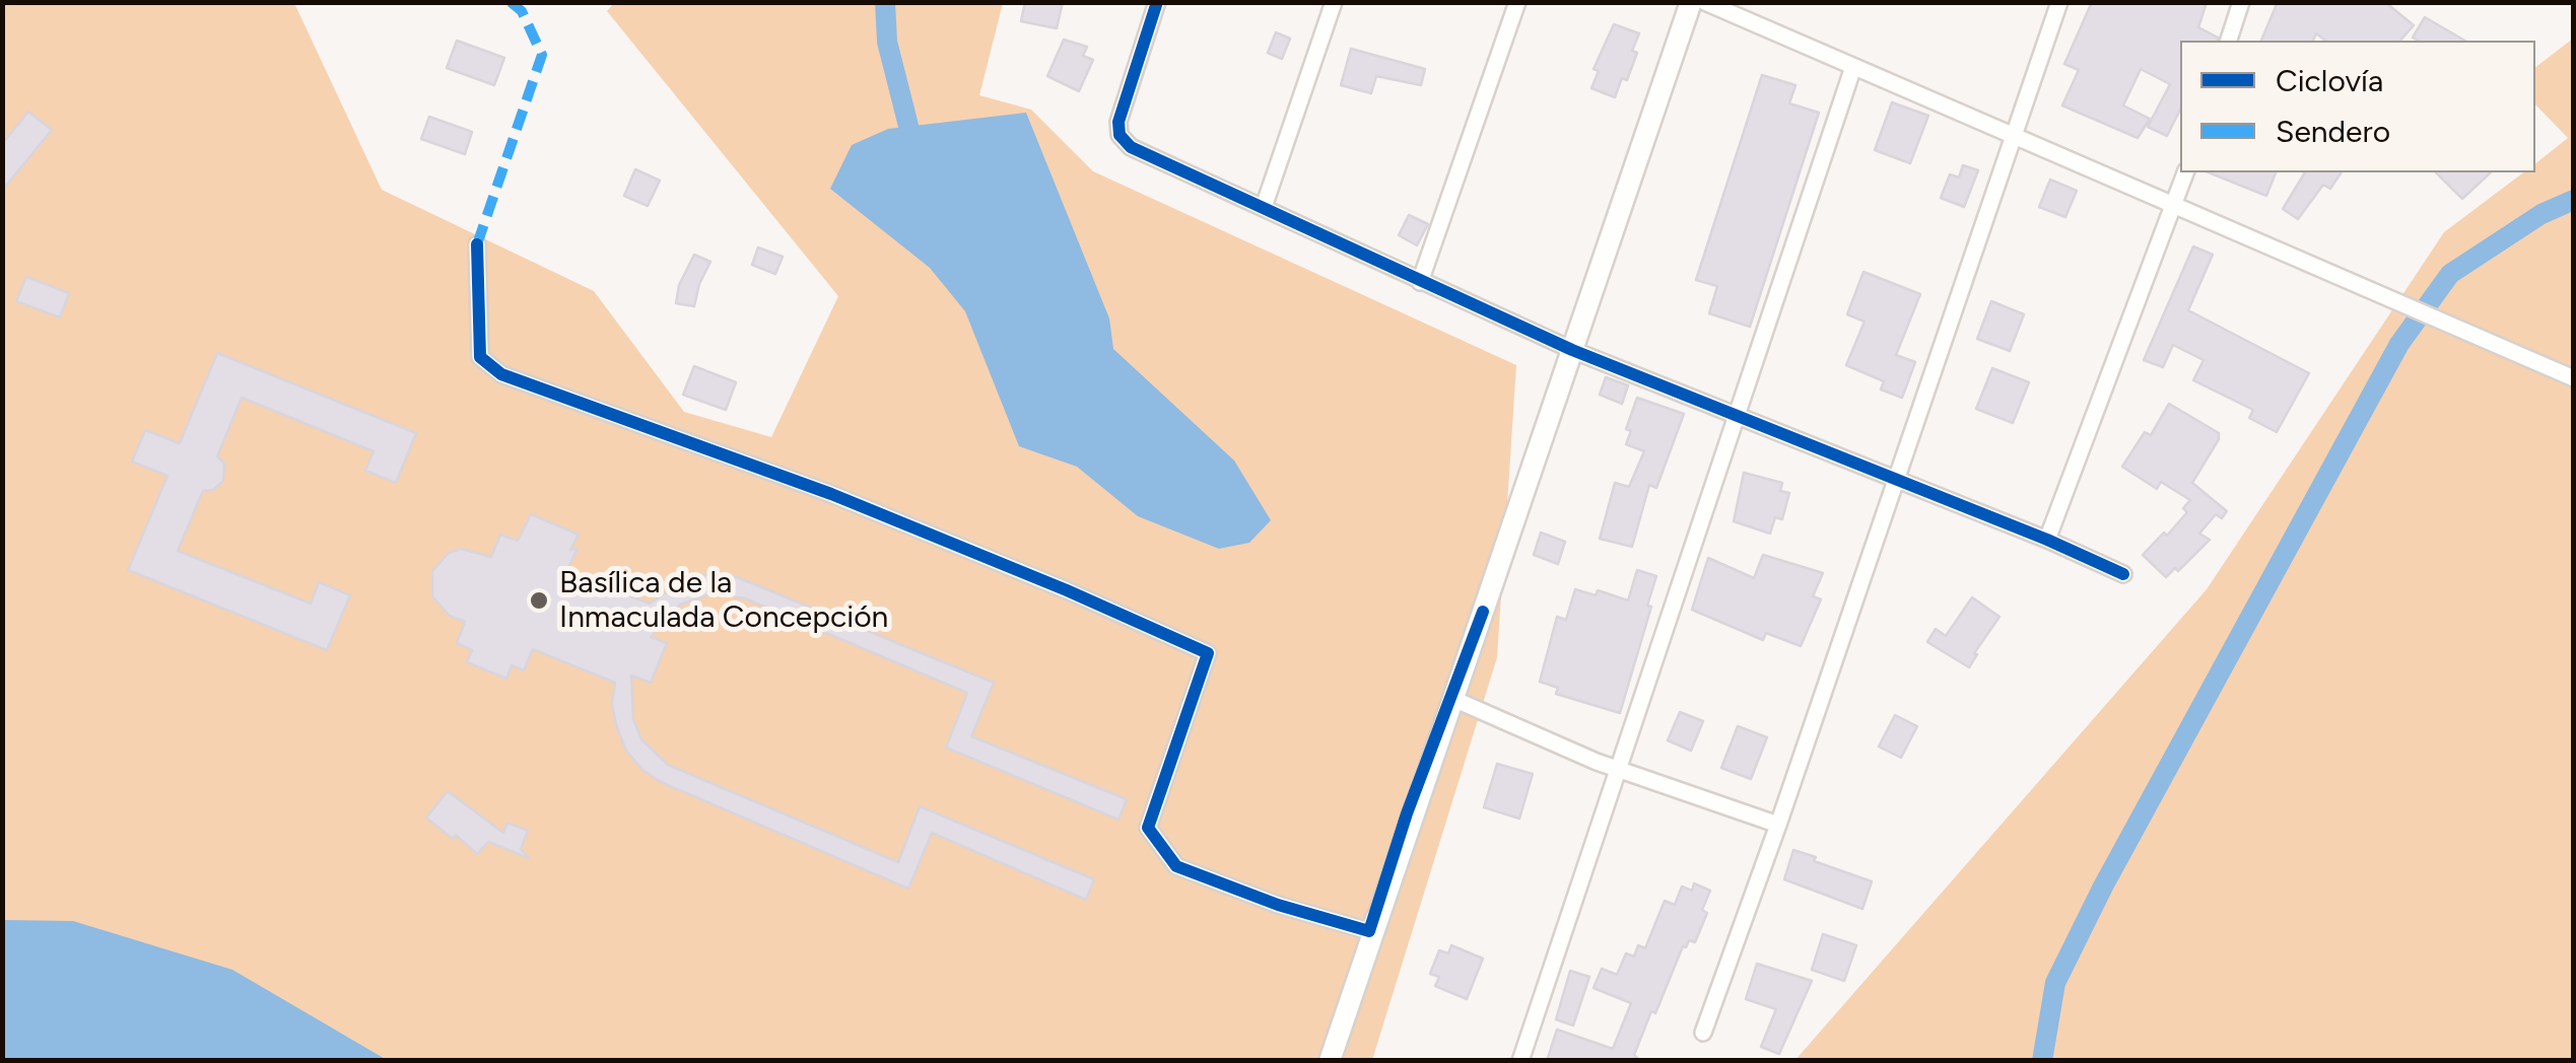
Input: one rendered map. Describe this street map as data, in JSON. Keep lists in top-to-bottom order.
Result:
{
  "places": ["Basílica de la Inmaculada Concepción"],
  "legend": ["Ciclovía", "Sendero"]
}
